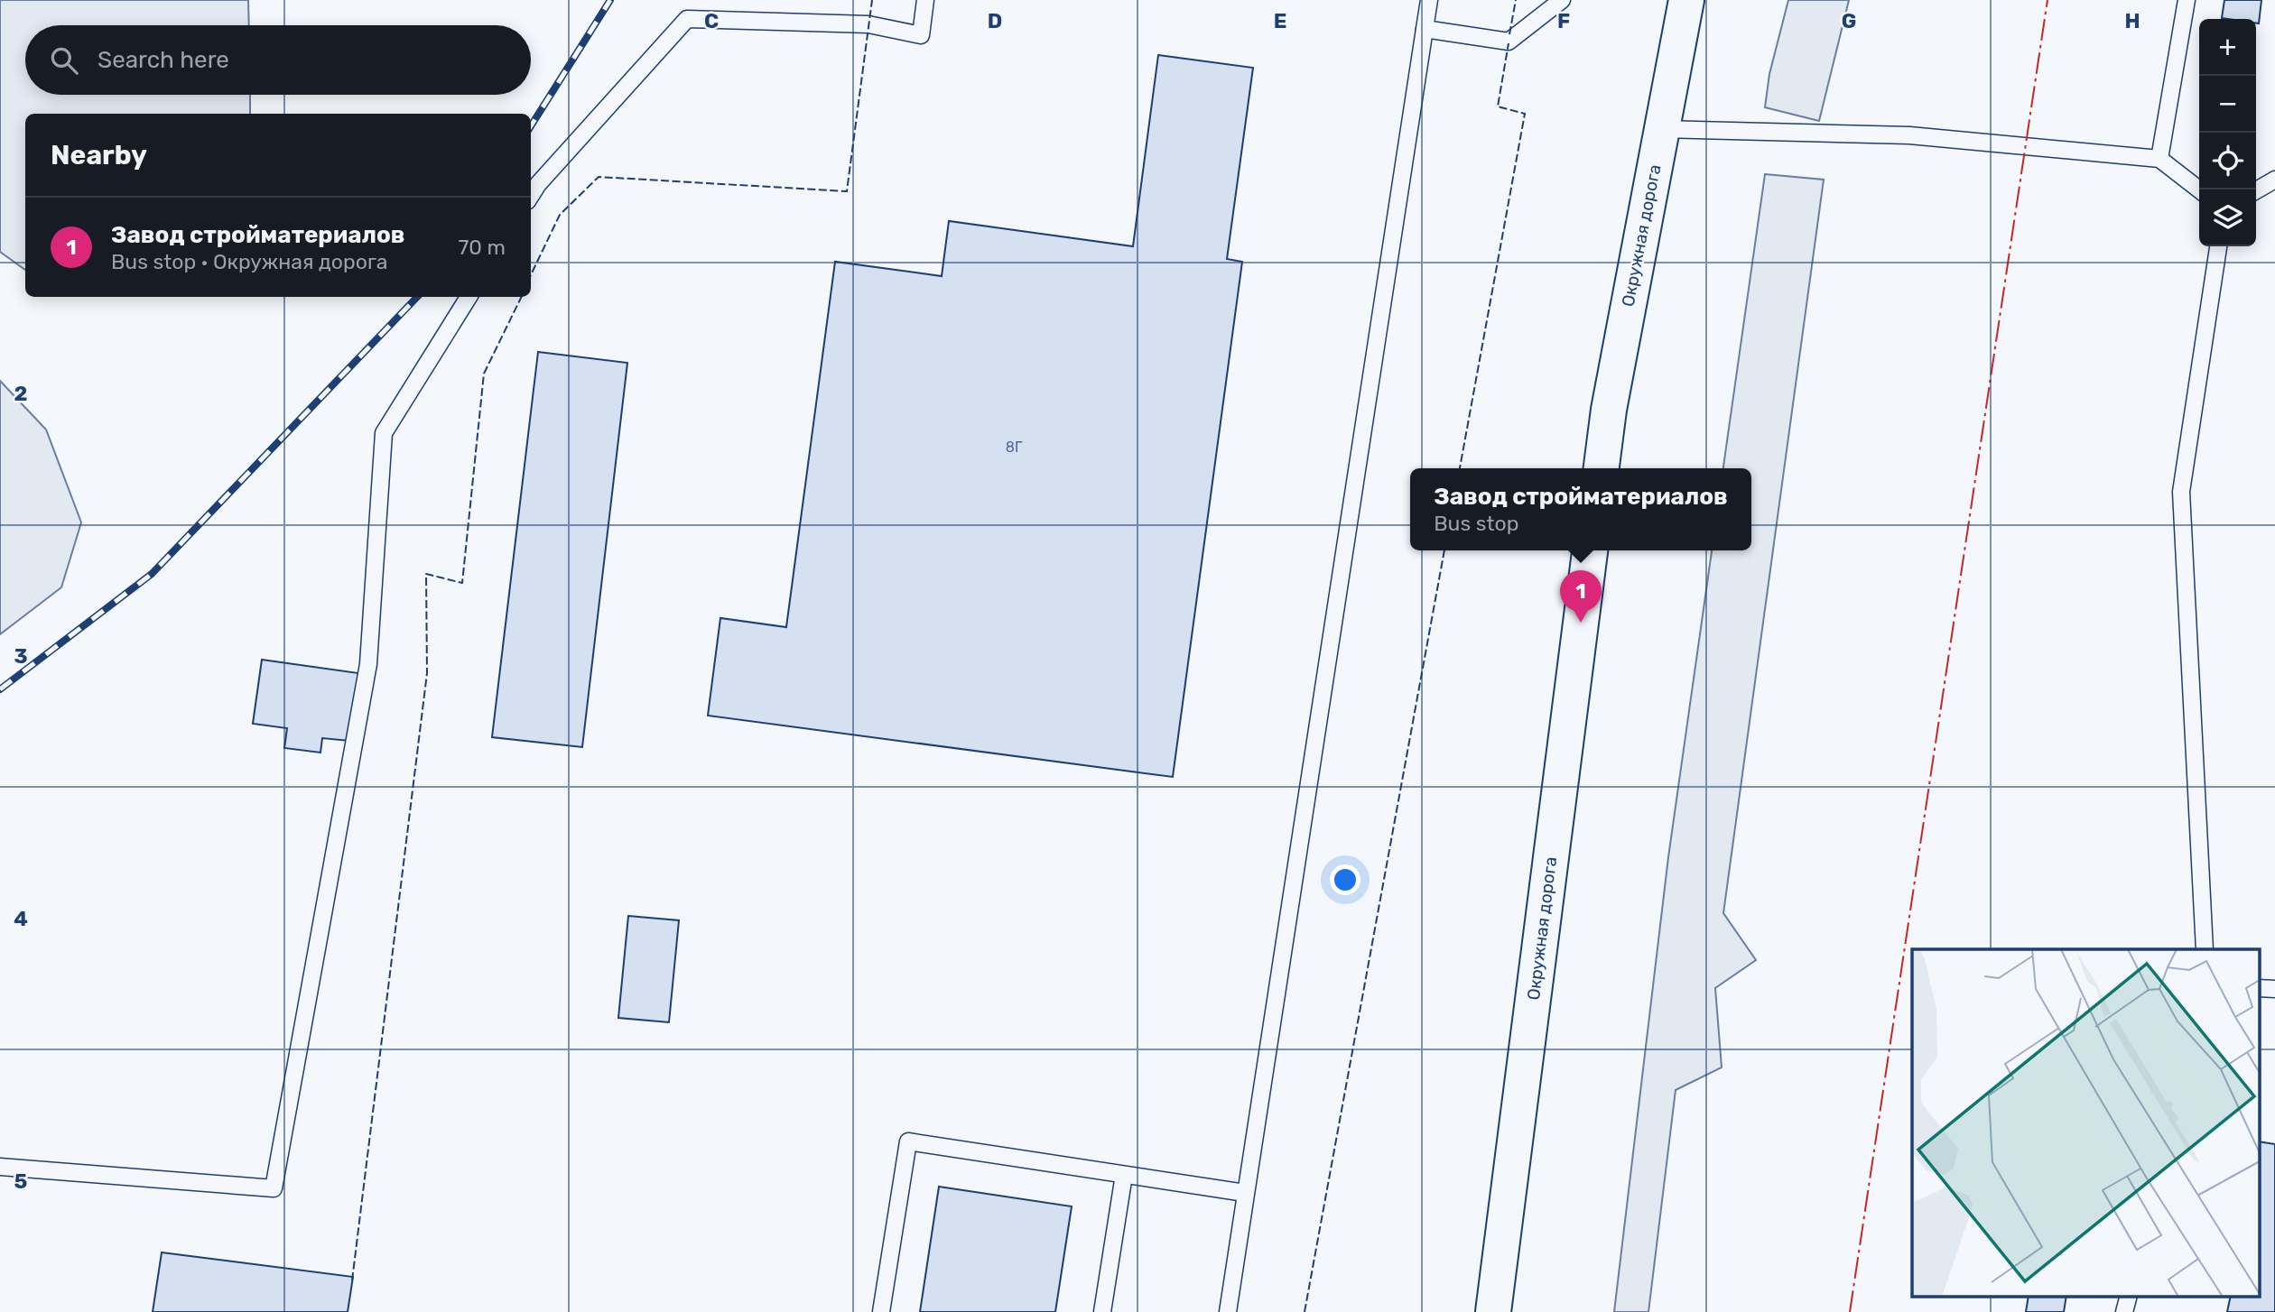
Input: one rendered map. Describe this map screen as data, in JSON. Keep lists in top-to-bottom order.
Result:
{
  "streets": {
    "highway": ["Окружная дорога"]
  },
  "house_numbers": ["8Г"],
  "page": {
    "map_buttons": ["+", "−"],
    "search": "Search here",
    "heading": "Nearby",
    "list": [
      {
        "mark": "1",
        "name": "Завод стройматериалов",
        "note": "Bus stop · Окружная дорога",
        "value": "70 m"
      }
    ],
    "popup": ["Завод стройматериалов", "Bus stop"],
    "pins": "1"
  },
  "grid": {
    "columns": [
      "C",
      "D",
      "E",
      "F",
      "G",
      "H"
    ],
    "rows": [
      "2",
      "3",
      "4",
      "5"
    ]
  }
}
